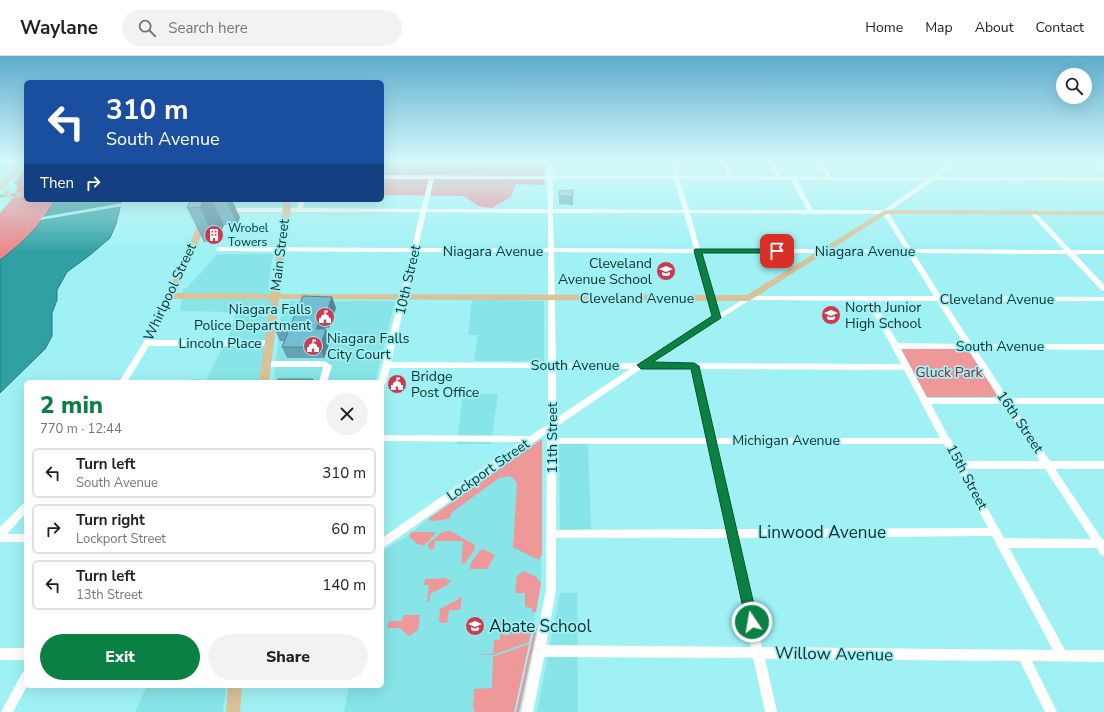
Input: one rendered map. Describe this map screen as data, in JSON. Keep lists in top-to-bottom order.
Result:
{
  "streets": {
    "main road": [
      "Main Street",
      "Whirlpool Street",
      "Cleveland Avenue",
      "Lockport Street"
    ],
    "street": [
      "Niagara Avenue",
      "10th Street",
      "Lincoln Place",
      "South Avenue",
      "16th Street",
      "11th Street",
      "Michigan Avenue",
      "15th Street",
      "Linwood Avenue",
      "Willow Avenue"
    ]
  },
  "crossings": [
    ["Niagara Avenue", "Main Street"],
    ["Niagara Avenue", "10th Street"],
    ["Niagara Avenue", "16th Street"],
    ["Niagara Avenue", "11th Street"],
    ["Niagara Avenue", "Lockport Street"],
    ["Main Street", "Cleveland Avenue"],
    ["Main Street", "Lincoln Place"],
    ["10th Street", "Cleveland Avenue"],
    ["10th Street", "South Avenue"],
    ["Whirlpool Street", "Cleveland Avenue"],
    ["Whirlpool Street", "Lincoln Place"],
    ["Cleveland Avenue", "16th Street"],
    ["Cleveland Avenue", "11th Street"],
    ["Cleveland Avenue", "Lockport Street"],
    ["Cleveland Avenue", "15th Street"],
    ["South Avenue", "16th Street"],
    ["South Avenue", "11th Street"],
    ["South Avenue", "Lockport Street"],
    ["South Avenue", "15th Street"],
    ["16th Street", "Lockport Street"],
    ["11th Street", "Michigan Avenue"],
    ["11th Street", "Lockport Street"],
    ["11th Street", "Linwood Avenue"],
    ["11th Street", "Willow Avenue"],
    ["Michigan Avenue", "15th Street"],
    ["15th Street", "Linwood Avenue"],
    ["15th Street", "Willow Avenue"]
  ],
  "parks": ["Gluck Park"],
  "places": {
    "building": ["Wrobel Towers"],
    "school or university": ["Cleveland Avenue School", "North Junior High School", "Abate School"],
    "public building": ["Niagara Falls Police Department", "Niagara Falls City Court", "Bridge Post Office"]
  },
  "page": {
    "header": "Waylane",
    "search": "Search here",
    "nav": [
      "Home",
      "Map",
      "About",
      "Contact"
    ],
    "turn": ["310 m", "South Avenue"],
    "then": "Then",
    "heading": ["2 min", "770 m · 12:44"],
    "list": [
      {
        "name": "Turn left",
        "note": "South Avenue",
        "value": "310 m"
      },
      {
        "name": "Turn right",
        "note": "Lockport Street",
        "value": "60 m"
      },
      {
        "name": "Turn left",
        "note": "13th Street",
        "value": "140 m"
      }
    ],
    "buttons": ["Exit", "Share"]
  }
}
